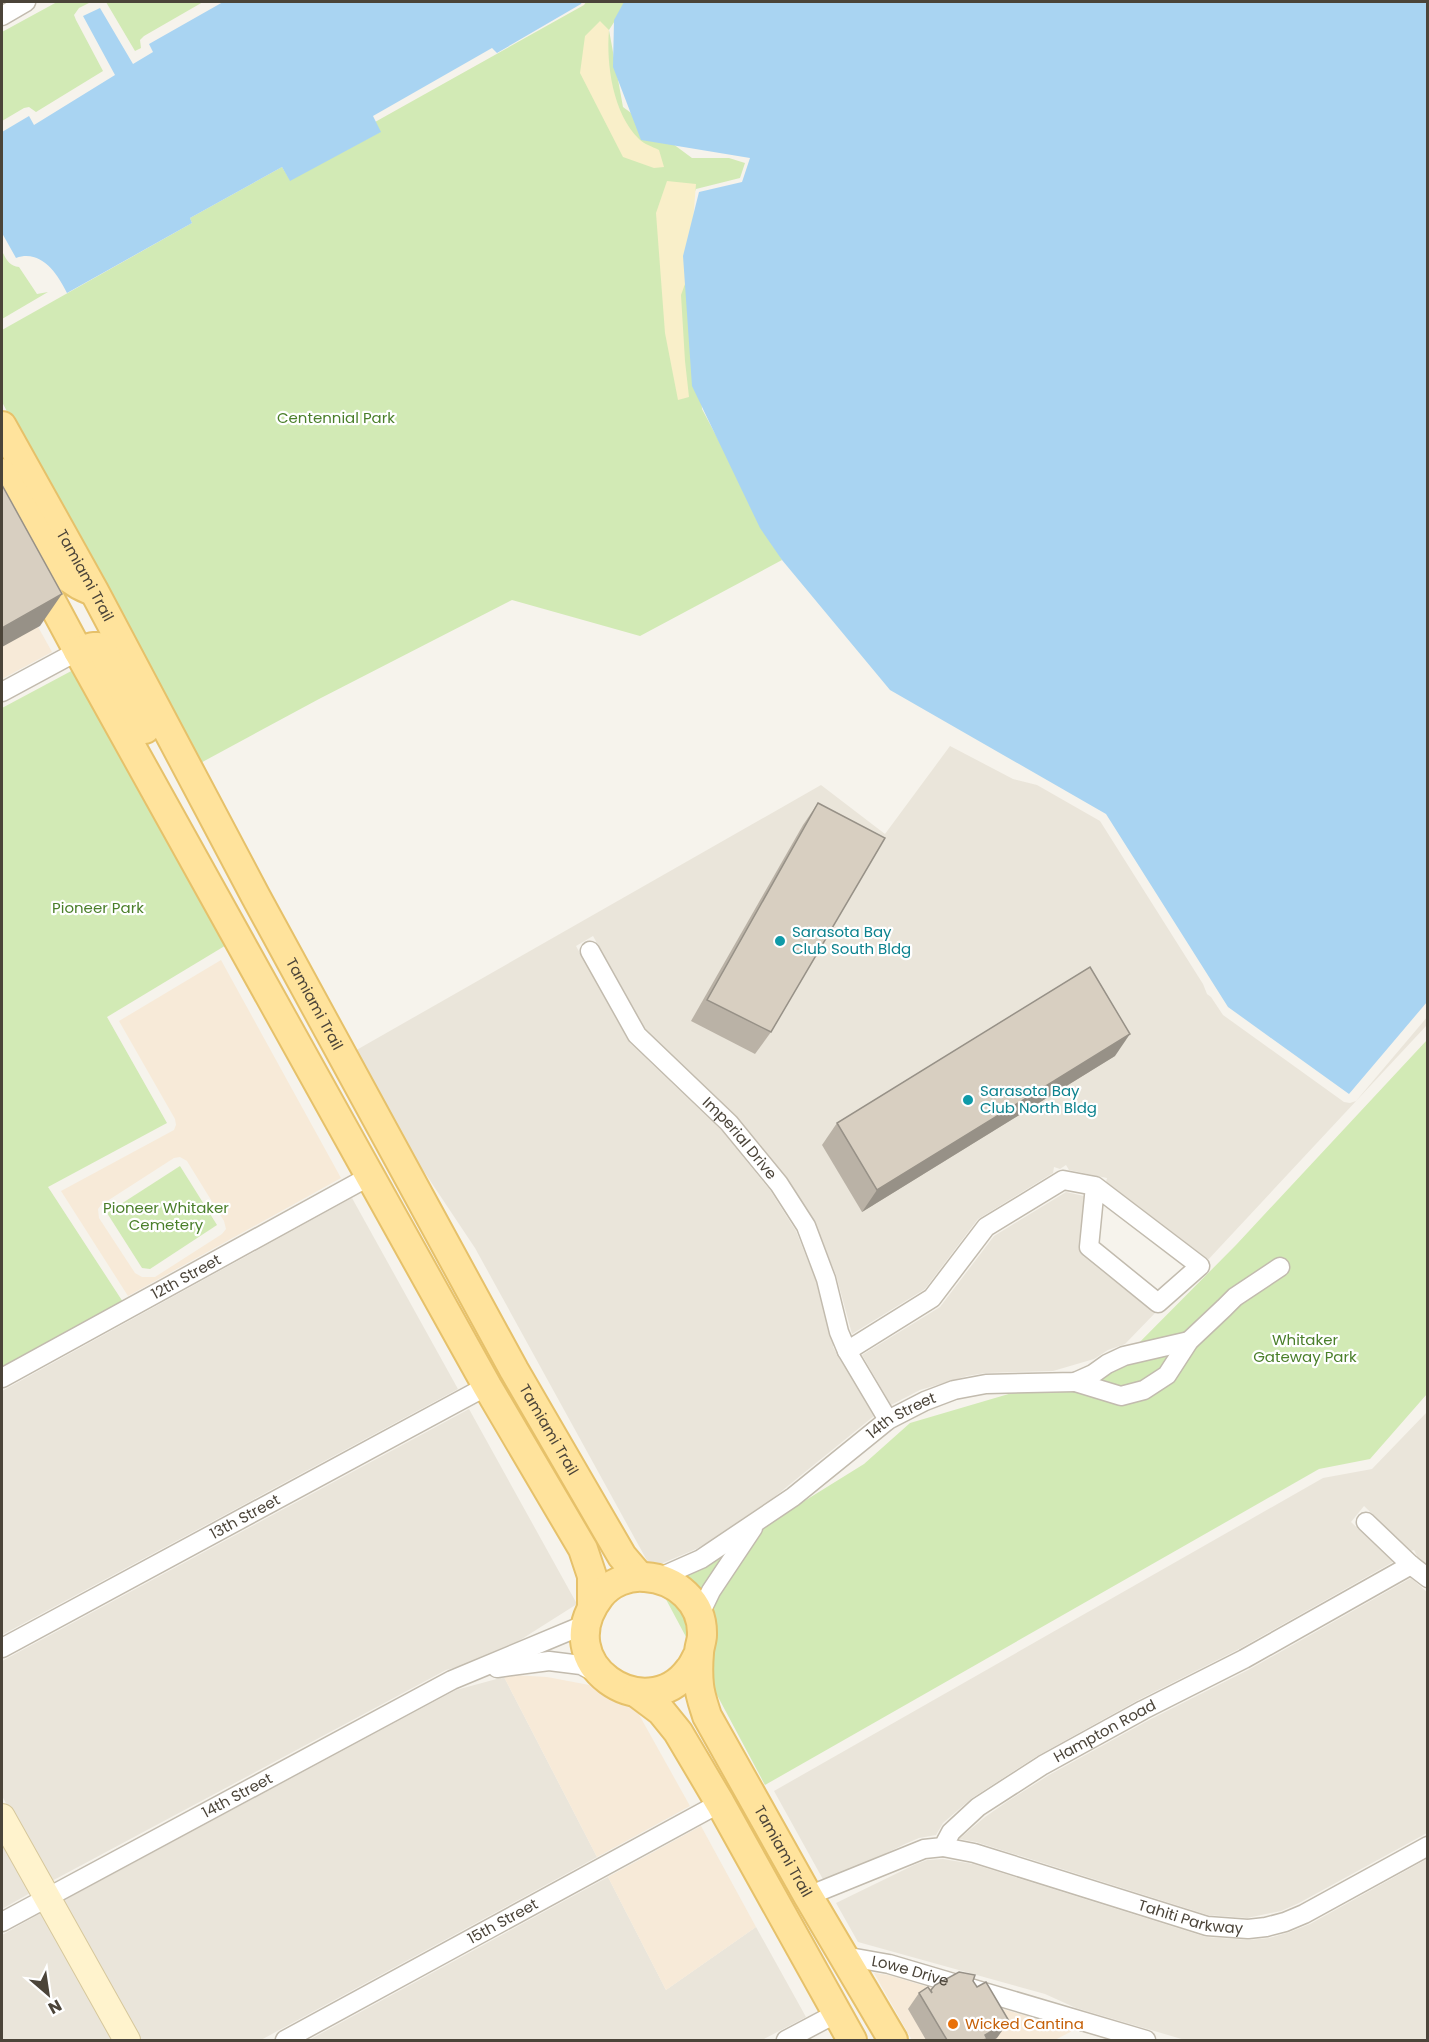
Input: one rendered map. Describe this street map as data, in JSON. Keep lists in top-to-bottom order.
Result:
{
  "streets": {
    "main road": ["Tamiami Trail"],
    "street": [
      "Imperial Drive",
      "12th Street",
      "14th Street",
      "13th Street",
      "Hampton Road",
      "Tahiti Parkway",
      "15th Street",
      "Lowe Drive"
    ]
  },
  "crossings": [
    ["Tamiami Trail", "12th Street"],
    ["Tamiami Trail", "14th Street"],
    ["Tamiami Trail", "13th Street"],
    ["Tamiami Trail", "15th Street"],
    ["Tamiami Trail", "Lowe Drive"],
    ["Imperial Drive", "14th Street"],
    ["Hampton Road", "Tahiti Parkway"]
  ],
  "parks": [
    "Centennial Park",
    "Pioneer Park",
    "Pioneer Whitaker Cemetery",
    "Whitaker Gateway Park"
  ],
  "places": ["Sarasota Bay Club South Bldg", "Sarasota Bay Club North Bldg", "Wicked Cantina"],
  "north": "bottom right"
}
